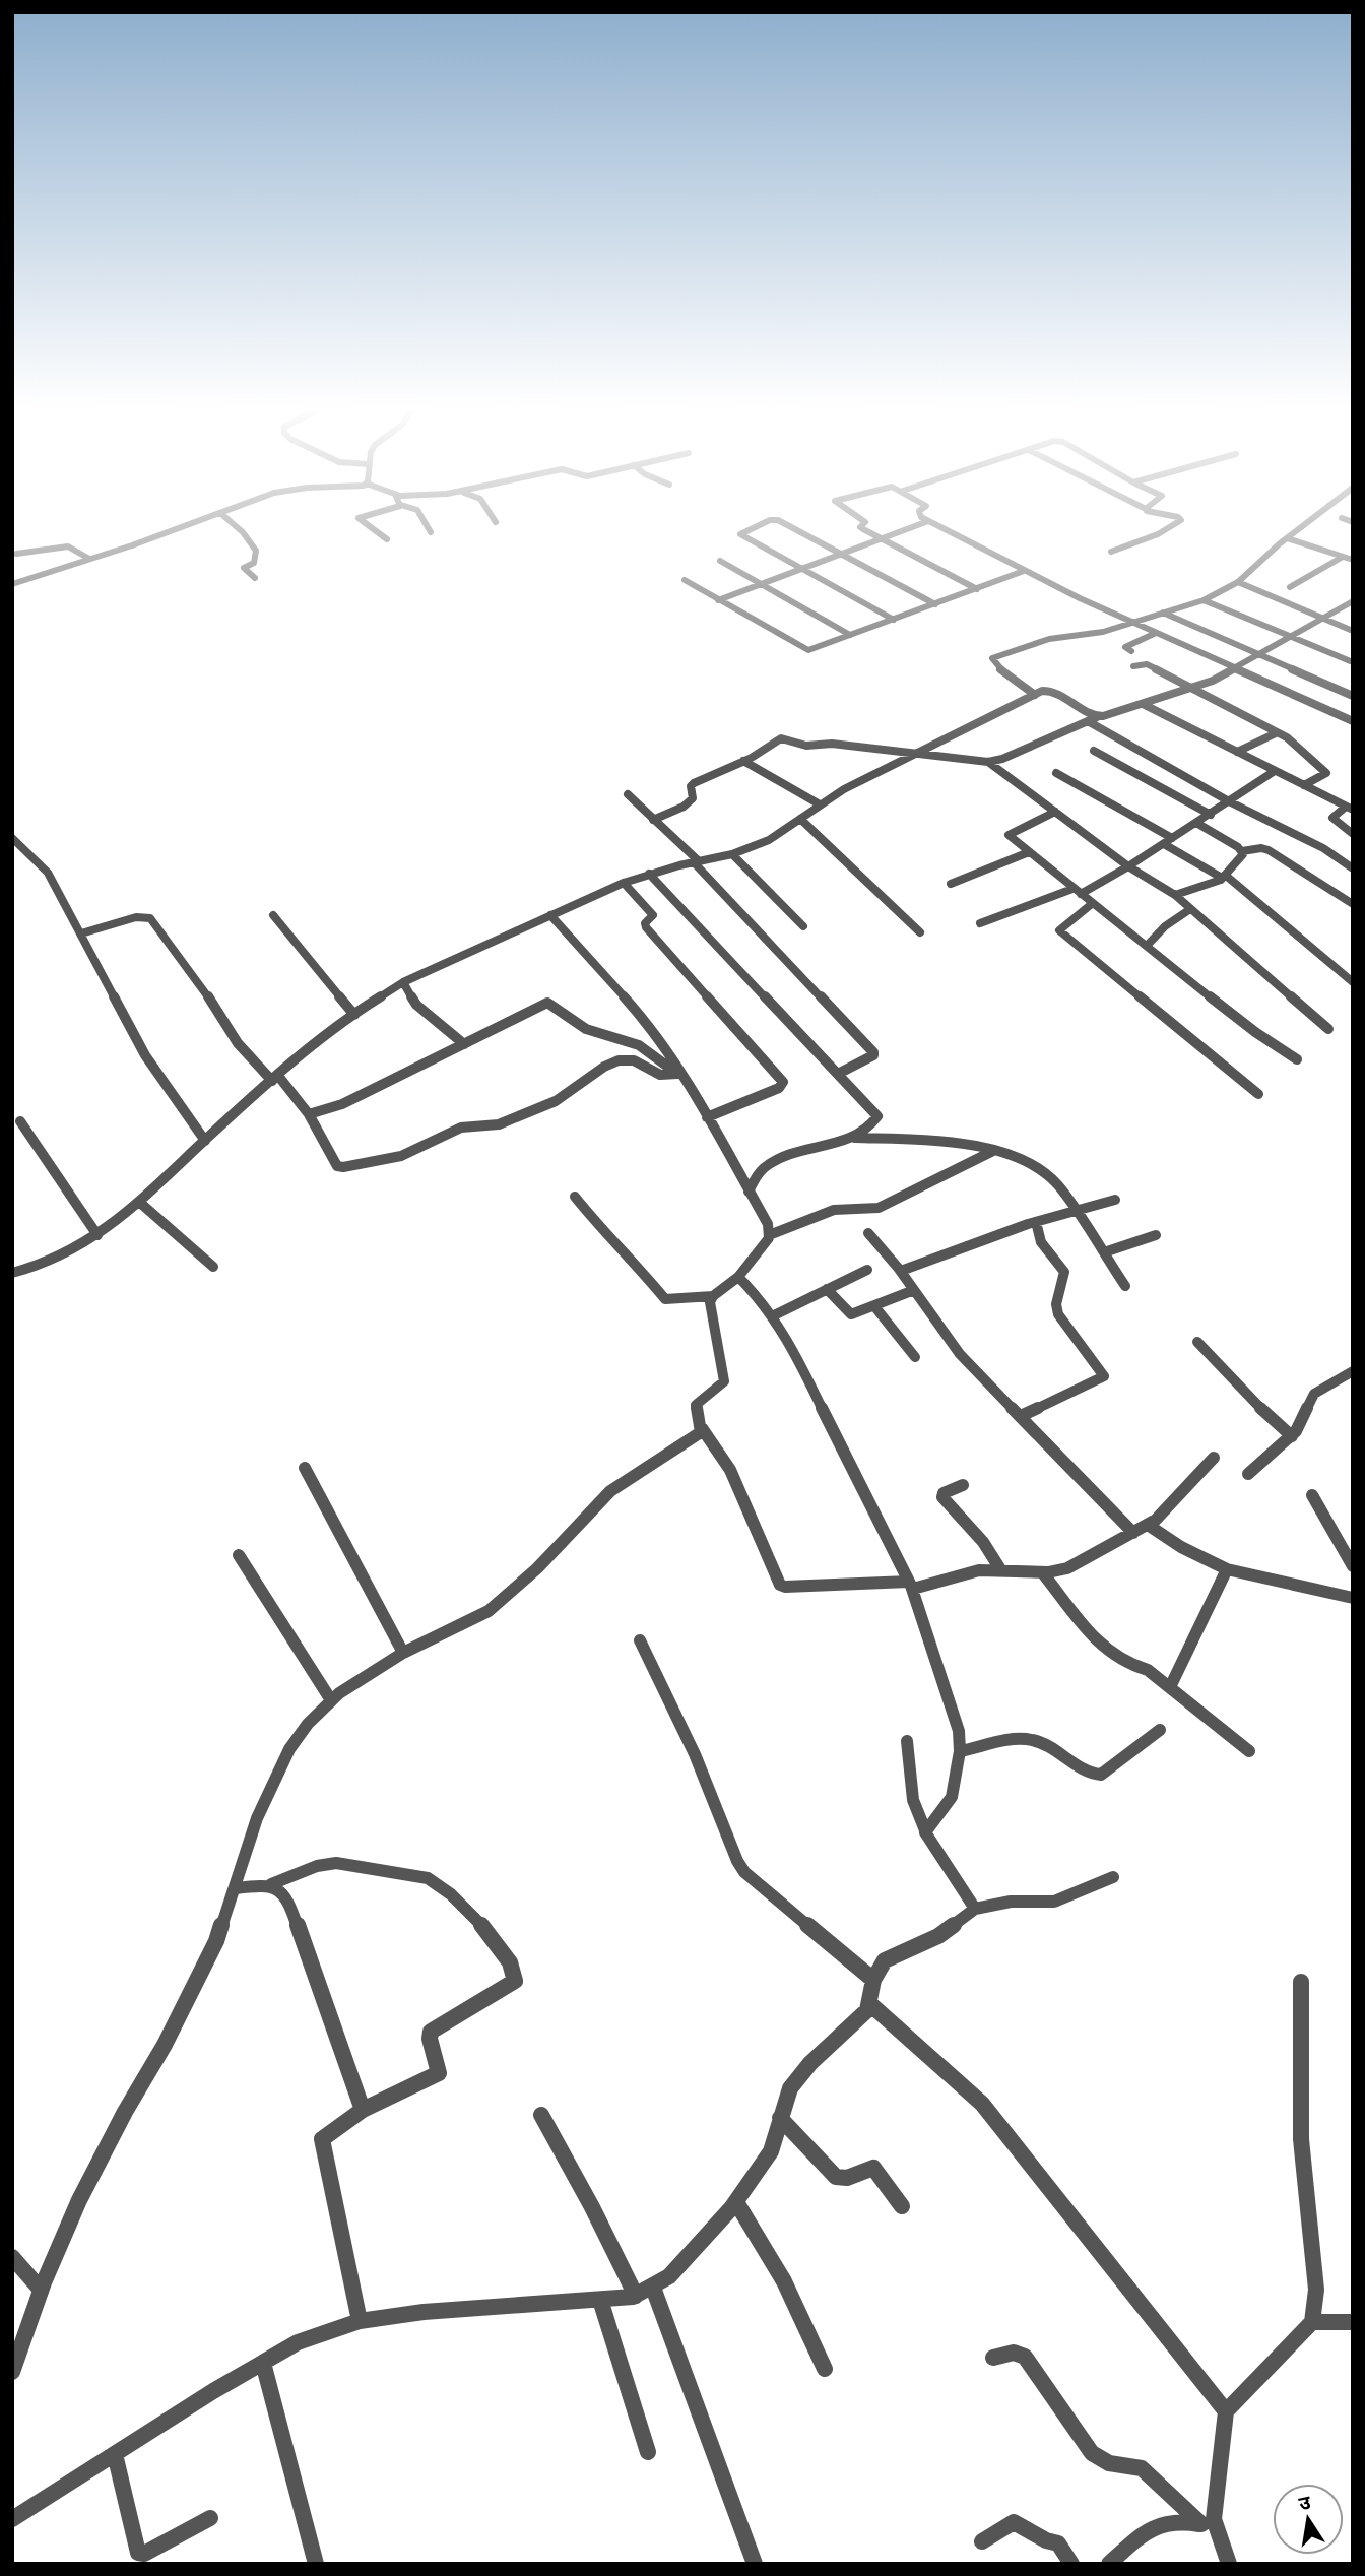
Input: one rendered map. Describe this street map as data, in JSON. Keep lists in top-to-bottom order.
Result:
{
  "north": "top"
}
